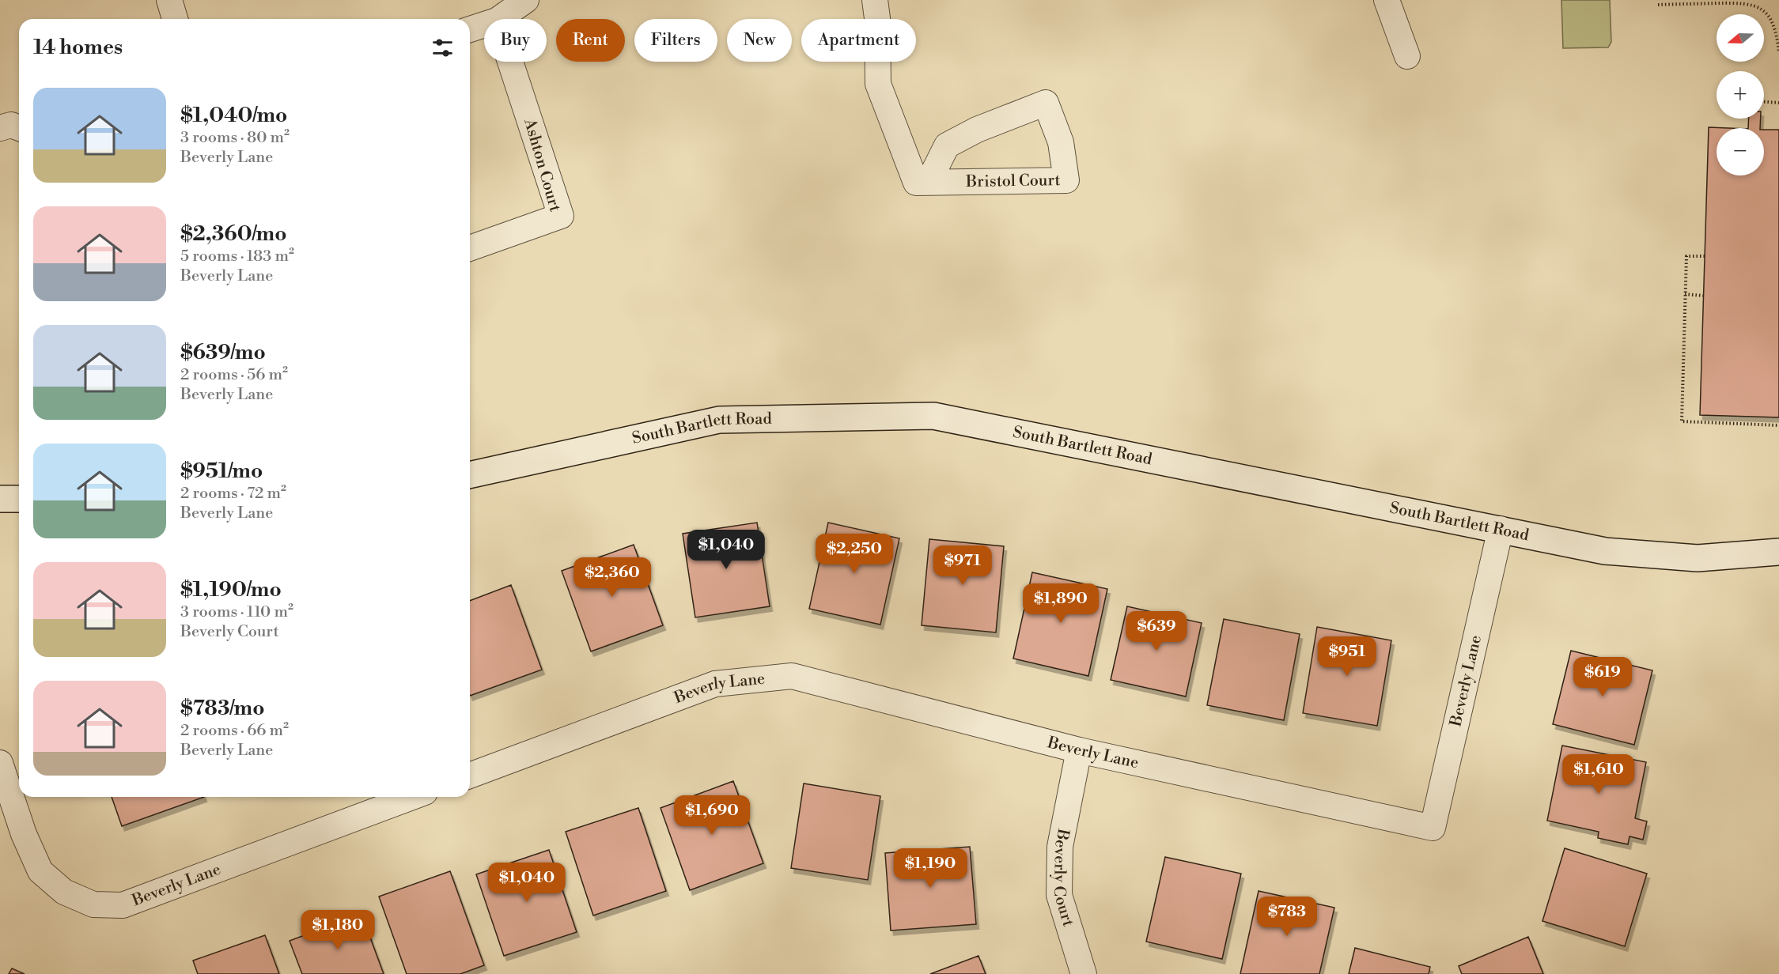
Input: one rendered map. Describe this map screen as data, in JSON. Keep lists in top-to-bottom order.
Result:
{
  "streets": {
    "main road": ["South Bartlett Road"],
    "street": [
      "Ashton Court",
      "Bristol Court",
      "Beverly Lane",
      "Beverly Court"
    ]
  },
  "crossings": [
    ["South Bartlett Road", "Beverly Lane"],
    ["Beverly Lane", "Beverly Court"]
  ],
  "north": "left",
  "page": {
    "map_buttons": ["+", "−"],
    "chip": [
      "Buy",
      "Rent",
      "Filters",
      "New",
      "Apartment"
    ],
    "heading": "14 homes",
    "list": [
      {
        "name": "$1,040/mo",
        "note": "3 rooms · 80 m² · Beverly Lane"
      },
      {
        "name": "$2,360/mo",
        "note": "5 rooms · 183 m² · Beverly Lane"
      },
      {
        "name": "$639/mo",
        "note": "2 rooms · 56 m² · Beverly Lane"
      },
      {
        "name": "$951/mo",
        "note": "2 rooms · 72 m² · Beverly Lane"
      },
      {
        "name": "$1,190/mo",
        "note": "3 rooms · 110 m² · Beverly Court"
      },
      {
        "name": "$783/mo",
        "note": "2 rooms · 66 m² · Beverly Lane"
      }
    ],
    "price": [
      "$1,040",
      "$2,250",
      "$971",
      "$2,360",
      "$1,890",
      "$639",
      "$951",
      "$619",
      "$1,610",
      "$1,690",
      "$1,190",
      "$1,040",
      "$783",
      "$1,180"
    ]
  }
}
